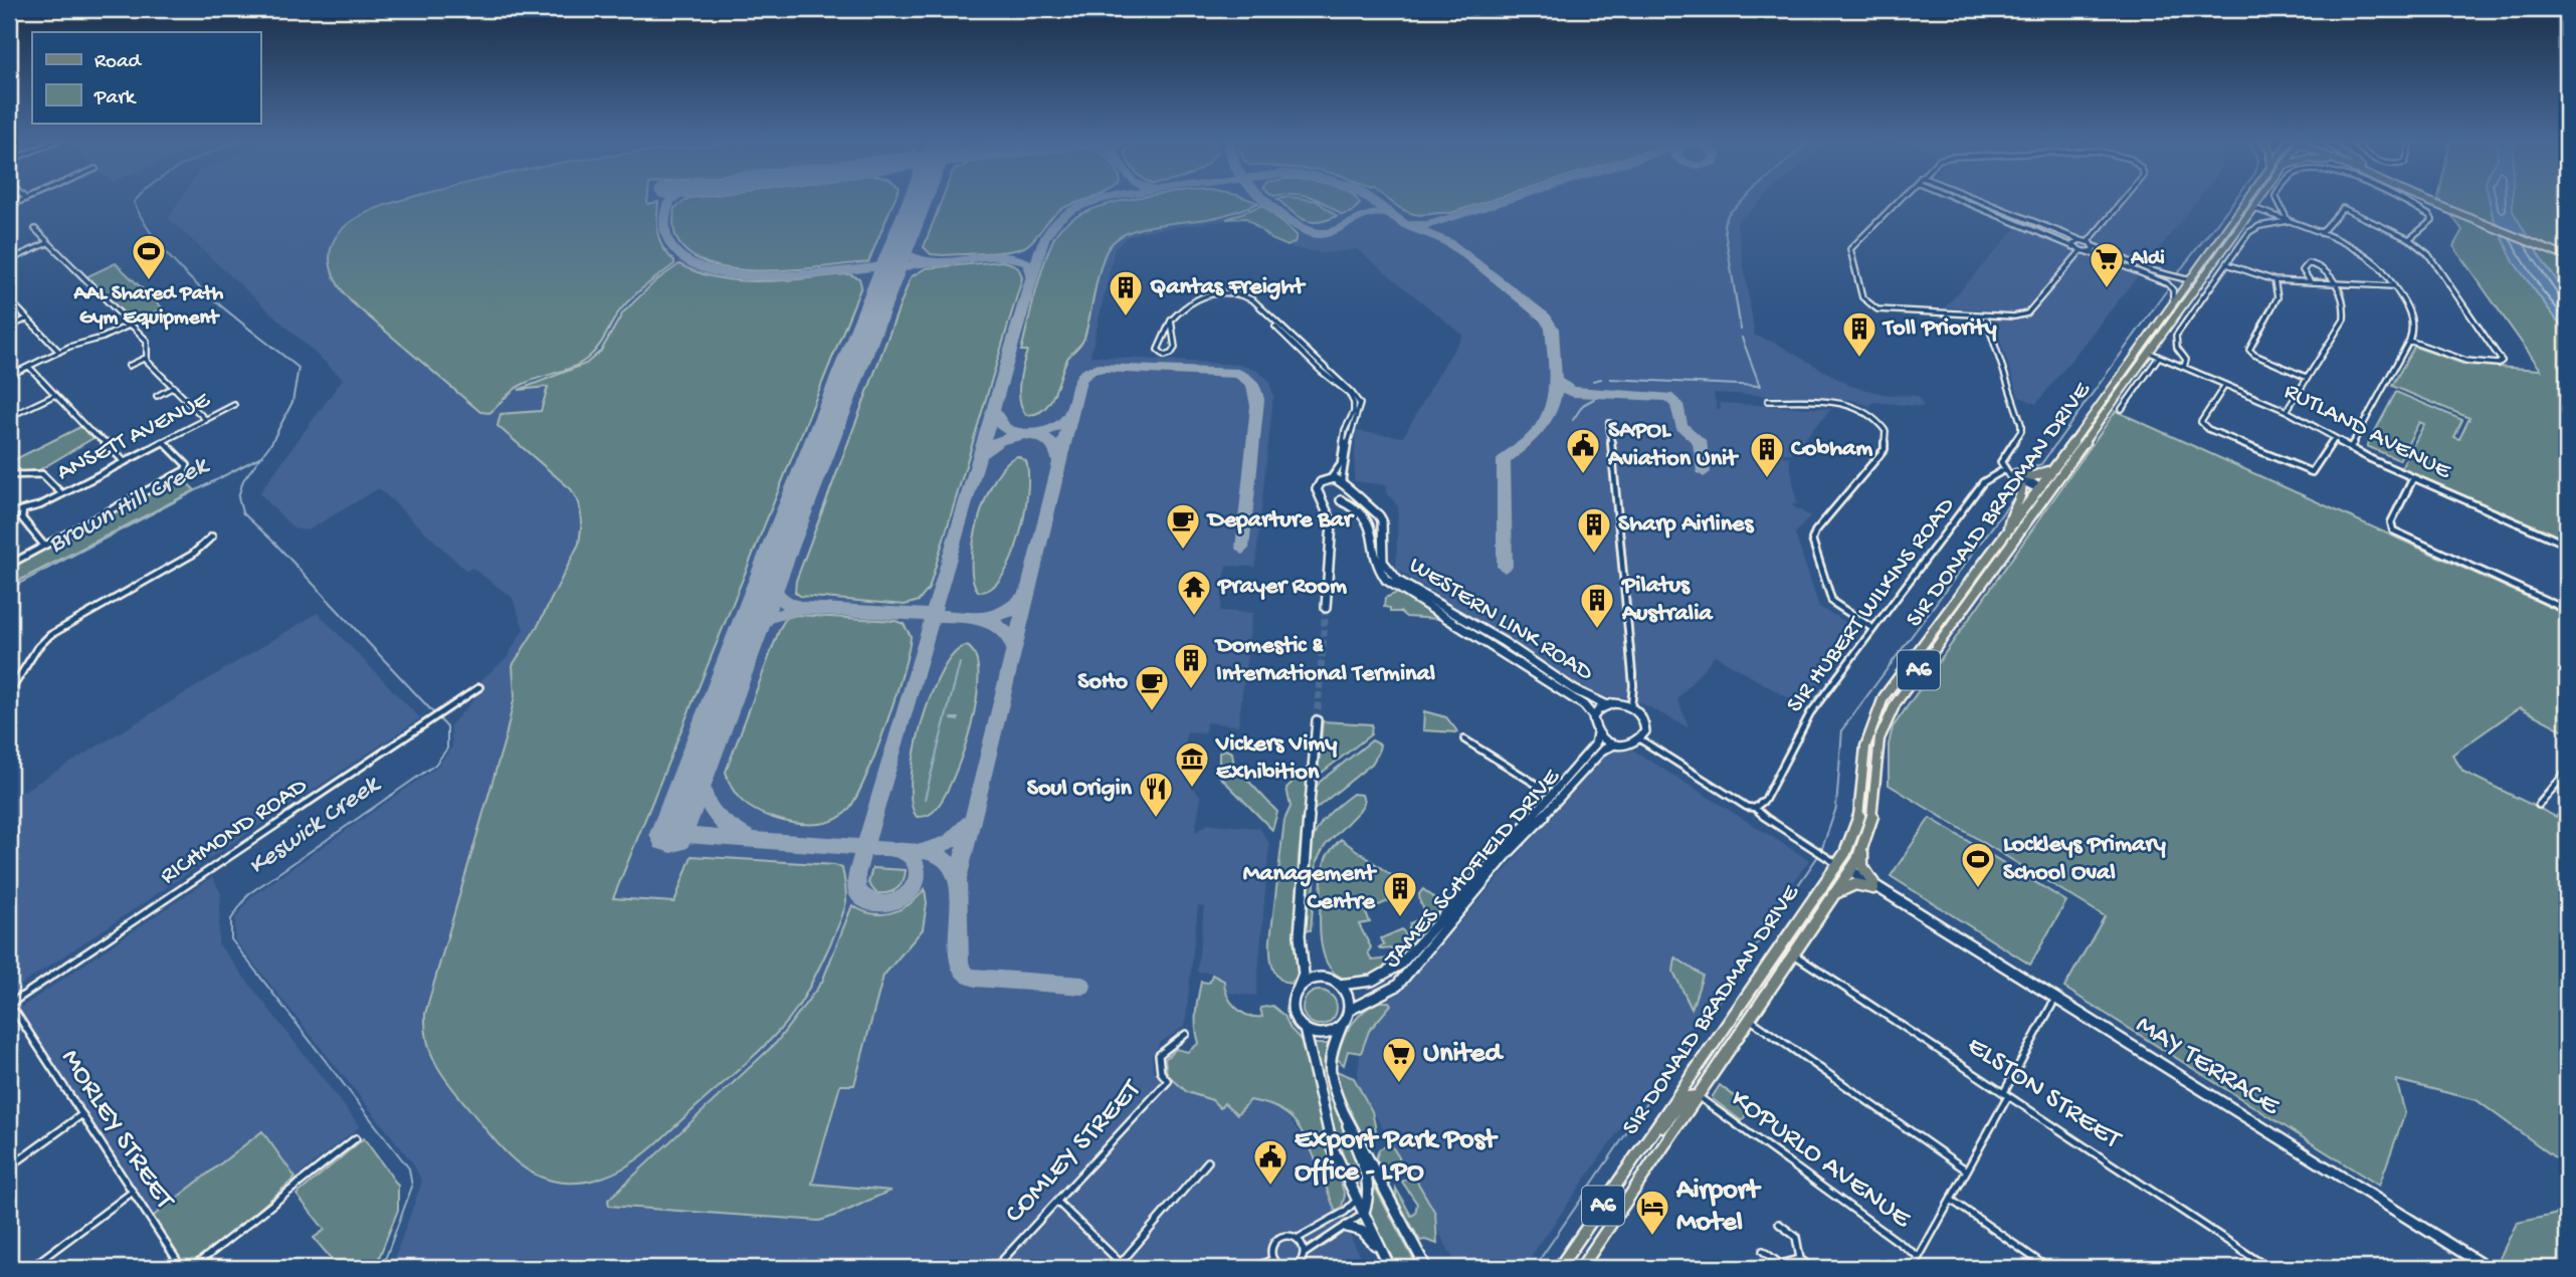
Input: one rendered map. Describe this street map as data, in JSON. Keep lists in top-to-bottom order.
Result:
{
  "streets": {
    "main road": ["SIR DONALD BRADMAN DRIVE", "A6"],
    "street": [
      "RUTLAND AVENUE",
      "ANSETT AVENUE",
      "SIR HUBERT WILKINS ROAD",
      "WESTERN LINK ROAD",
      "RICHMOND ROAD",
      "JAMES SCHOFIELD DRIVE",
      "MAY TERRACE",
      "ELSTON STREET",
      "MORLEY STREET",
      "COMLEY STREET",
      "KOPURLO AVENUE"
    ]
  },
  "crossings": [
    ["RUTLAND AVENUE", "SIR DONALD BRADMAN DRIVE"],
    ["SIR DONALD BRADMAN DRIVE", "MAY TERRACE"],
    ["SIR DONALD BRADMAN DRIVE", "ELSTON STREET"],
    ["SIR DONALD BRADMAN DRIVE", "KOPURLO AVENUE"],
    ["WESTERN LINK ROAD", "JAMES SCHOFIELD DRIVE"]
  ],
  "water": ["Brown Hill Creek", "Keswick Creek"],
  "places": {
    "sports": ["AAL Shared Path Gym Equipment", "Lockleys Primary School Oval"],
    "supermarket": ["Aldi", "United"],
    "building": [
      "Qantas Freight",
      "Toll Priority",
      "Cobham",
      "Sharp Airlines",
      "Pilatus Australia",
      "Domestic & International Terminal",
      "Management Centre"
    ],
    "public building": ["SAPOL Aviation Unit", "Export Park Post Office - LPO"],
    "cafe": ["Departure Bar", "SoHo"],
    "temple": ["Prayer Room"],
    "museum": ["Vickers Vimy Exhibition"],
    "restaurant": ["Soul Origin"],
    "hotel": ["Airport Motel"]
  },
  "legend": ["Road", "Park"]
}
